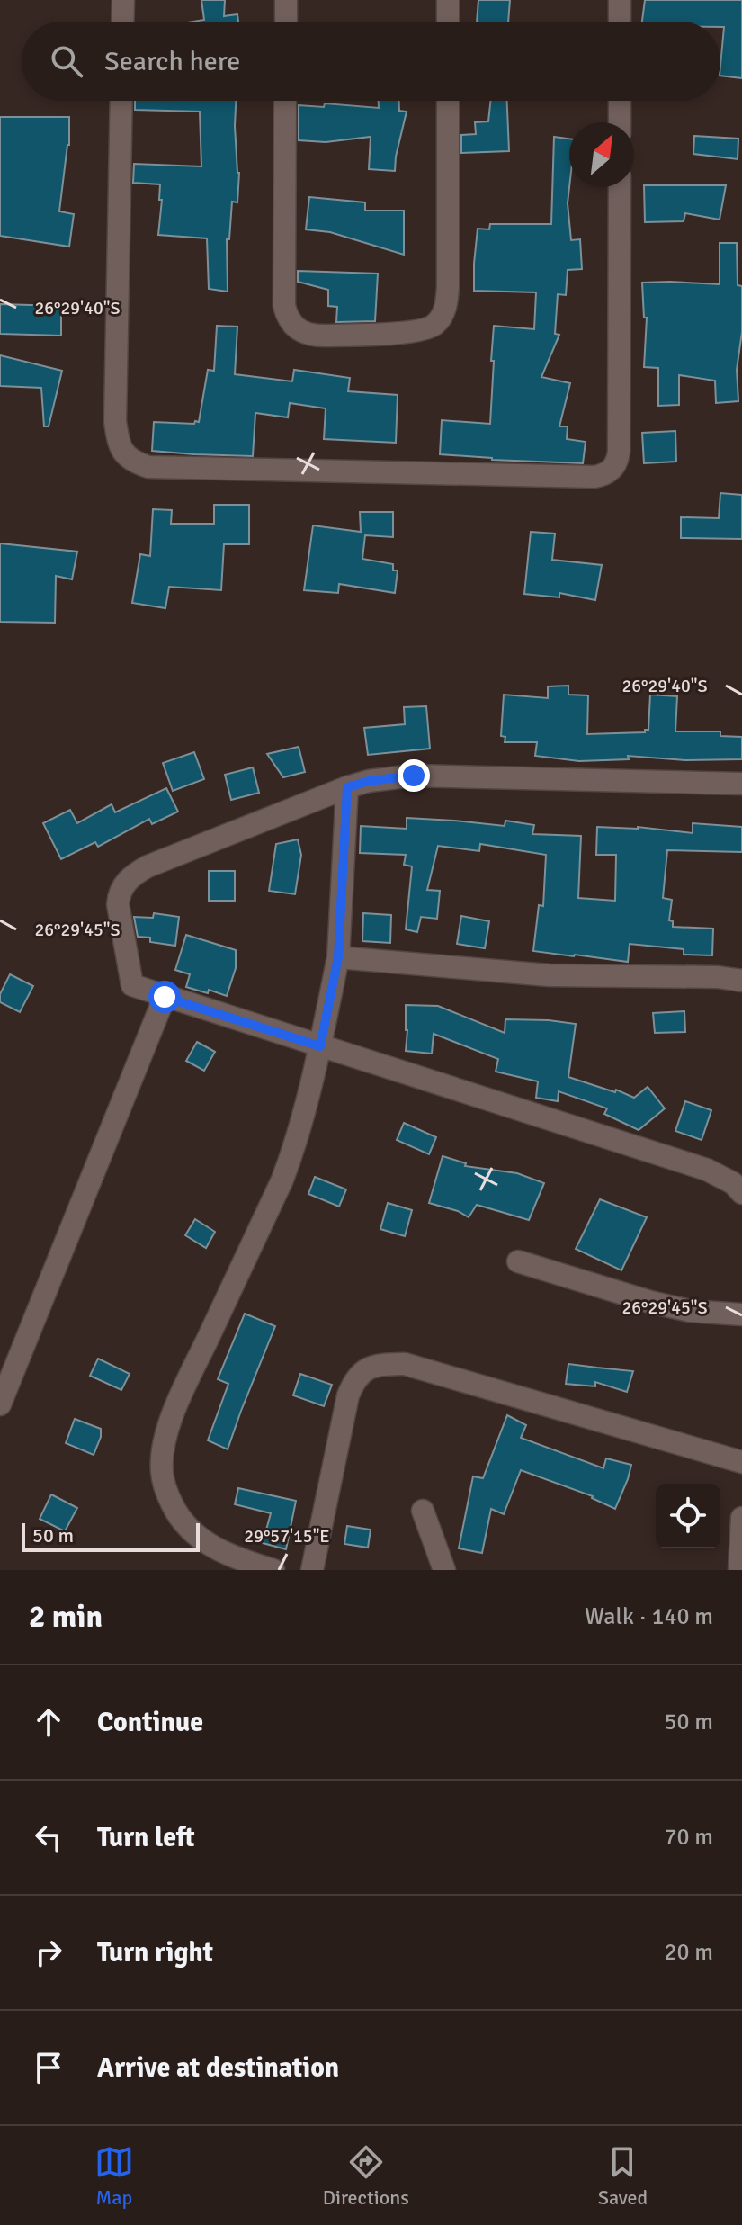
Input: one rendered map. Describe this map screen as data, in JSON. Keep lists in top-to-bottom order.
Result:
{
  "scale_bar": "50 m",
  "north": "top right",
  "page": {
    "search": "Search here",
    "scale": "50 m",
    "heading": ["2 min", "Walk · 140 m"],
    "list": [
      ["Continue", "50 m"],
      ["Turn left", "70 m"],
      ["Turn right", "20 m"],
      "Arrive at destination"
    ],
    "nav": ["Map", "Directions", "Saved"]
  },
  "coordinates": ["26°29'40\"S", "26°29'45\"S", "29°57'15\"E"]
}
